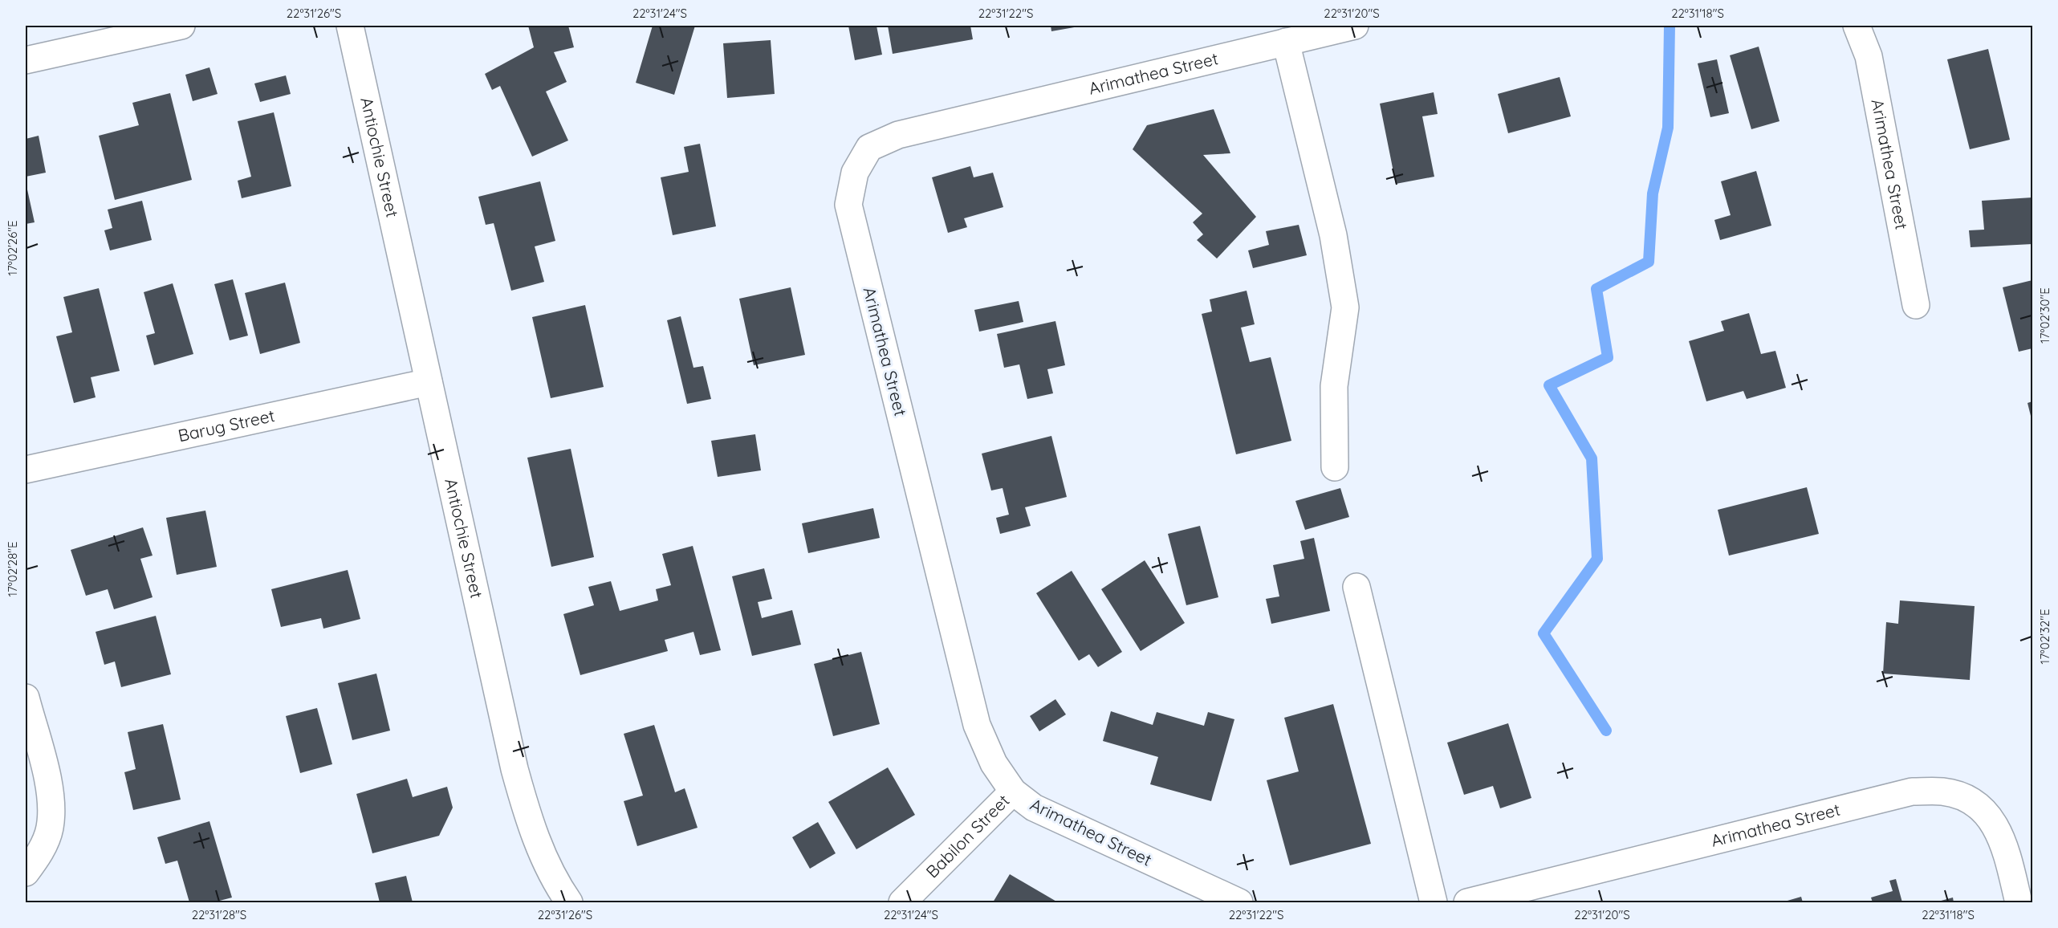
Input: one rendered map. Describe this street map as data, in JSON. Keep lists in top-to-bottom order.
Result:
{
  "streets": {
    "street": [
      "Arimathea Street",
      "Antiochie Street",
      "Barug Street",
      "Babilon Street"
    ]
  },
  "crossings": [
    ["Arimathea Street", "Babilon Street"],
    ["Antiochie Street", "Barug Street"]
  ],
  "coordinates": [
    "22°31'26\"S",
    "22°31'24\"S",
    "22°31'22\"S",
    "22°31'20\"S",
    "22°31'18\"S",
    "17°02'26\"E",
    "17°02'30\"E",
    "17°02'28\"E",
    "17°02'32\"E",
    "22°31'28\"S"
  ]
}
